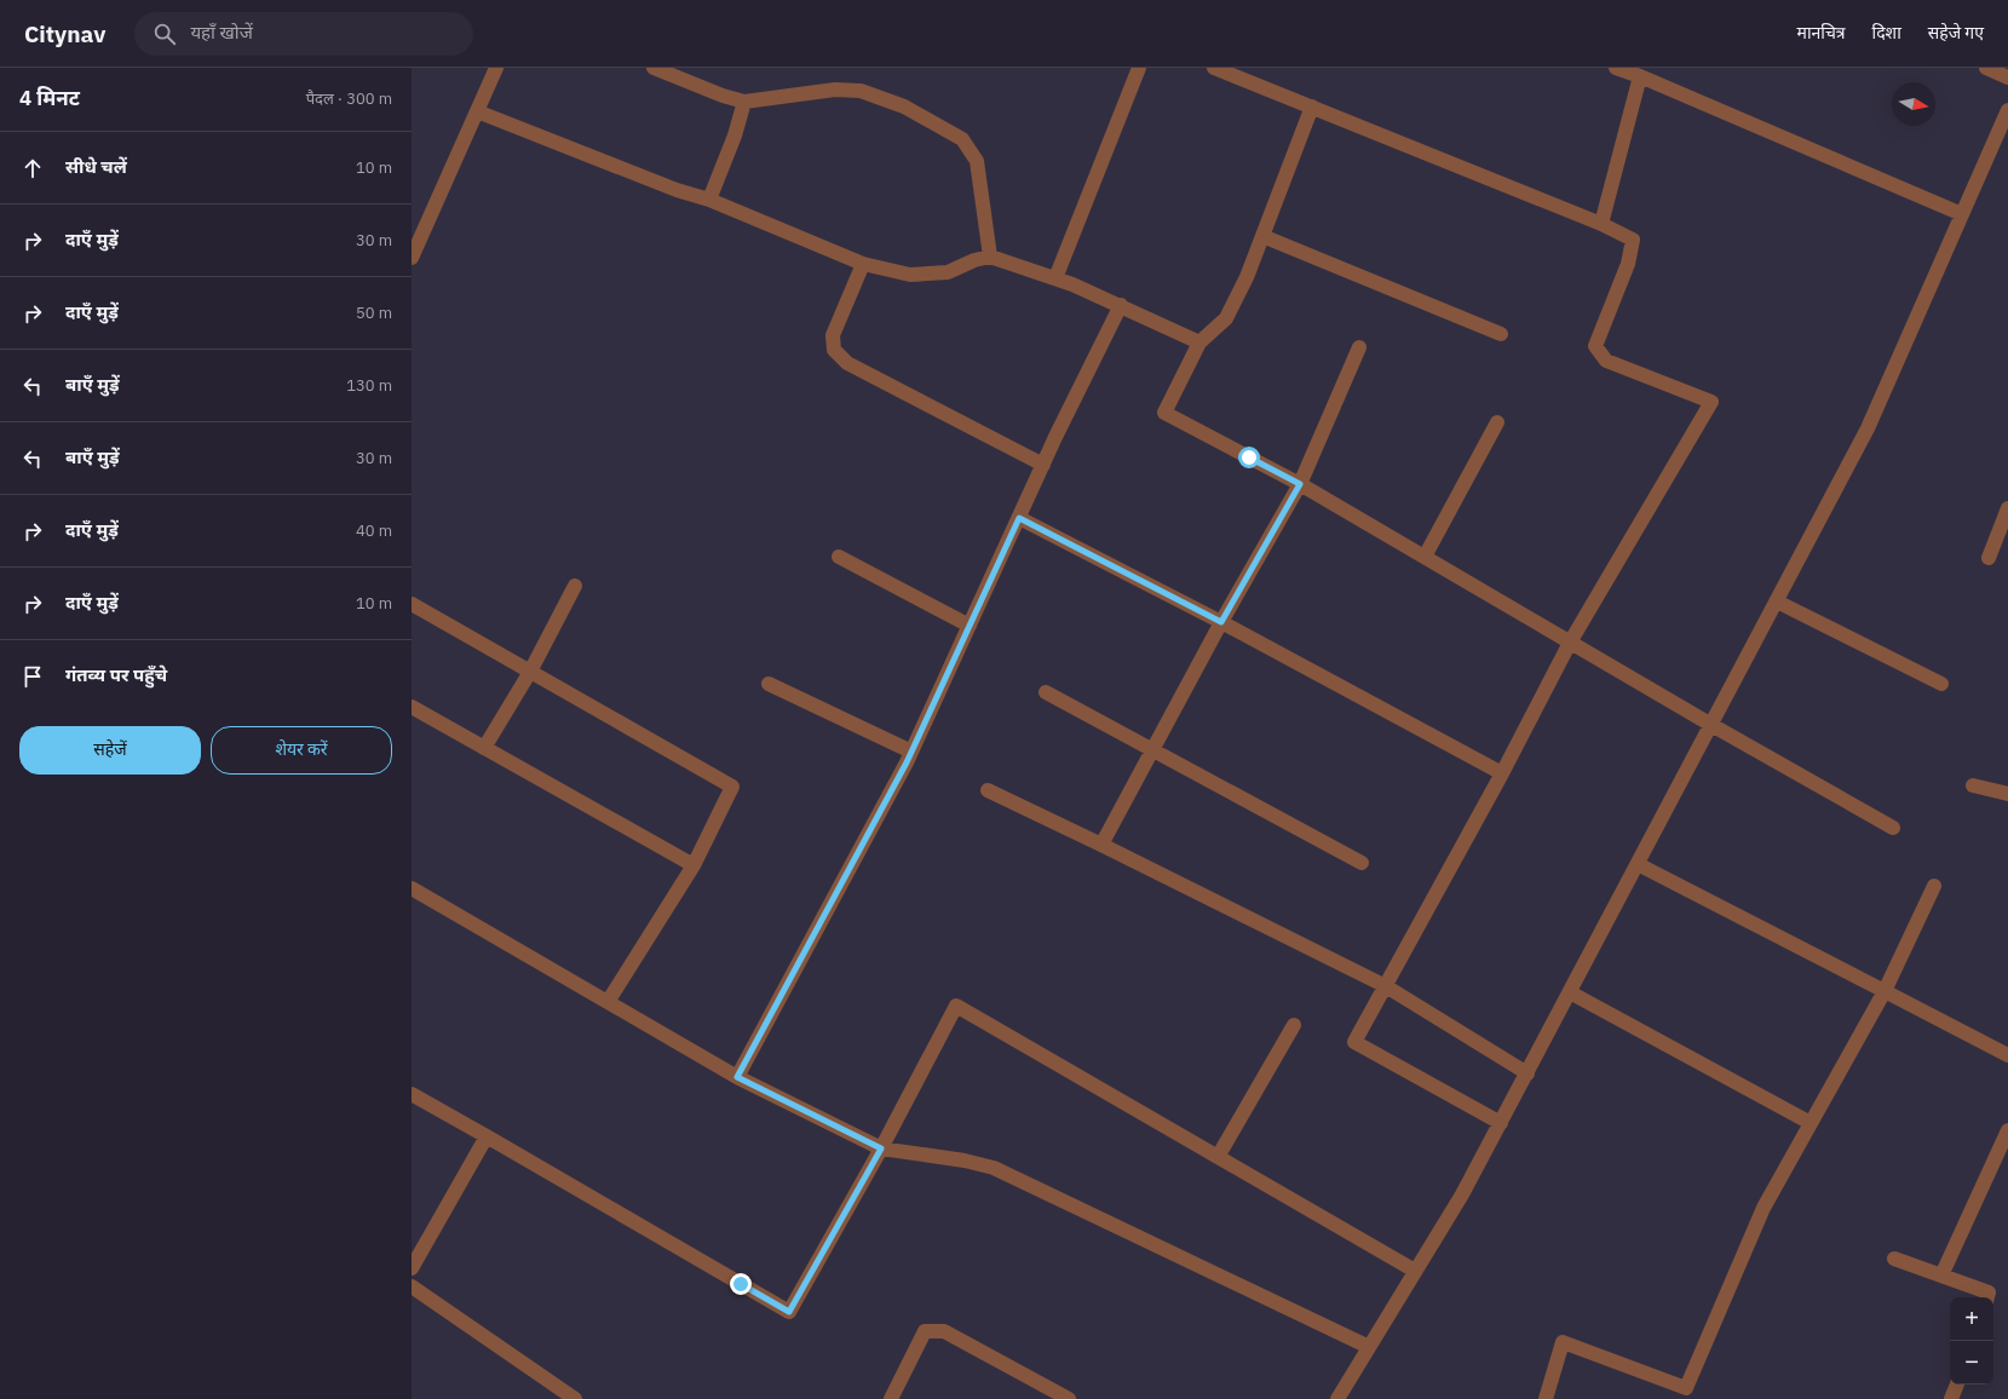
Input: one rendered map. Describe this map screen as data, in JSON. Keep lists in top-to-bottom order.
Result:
{
  "north": "right",
  "page": {
    "header": "Citynav",
    "search": "यहाँ खोजें",
    "nav": ["मानचित्र", "दिशा", "सहेजे गए"],
    "heading": ["4 मिनट", "पैदल · 300 m"],
    "list": [
      ["सीधे चलें", "10 m"],
      ["दाएँ मुड़ें", "30 m"],
      ["दाएँ मुड़ें", "50 m"],
      ["बाएँ मुड़ें", "130 m"],
      ["बाएँ मुड़ें", "30 m"],
      ["दाएँ मुड़ें", "40 m"],
      ["दाएँ मुड़ें", "10 m"],
      "गंतव्य पर पहुँचे"
    ],
    "buttons": ["सहेजें", "शेयर करें"],
    "map_buttons": ["+", "−"]
  }
}
